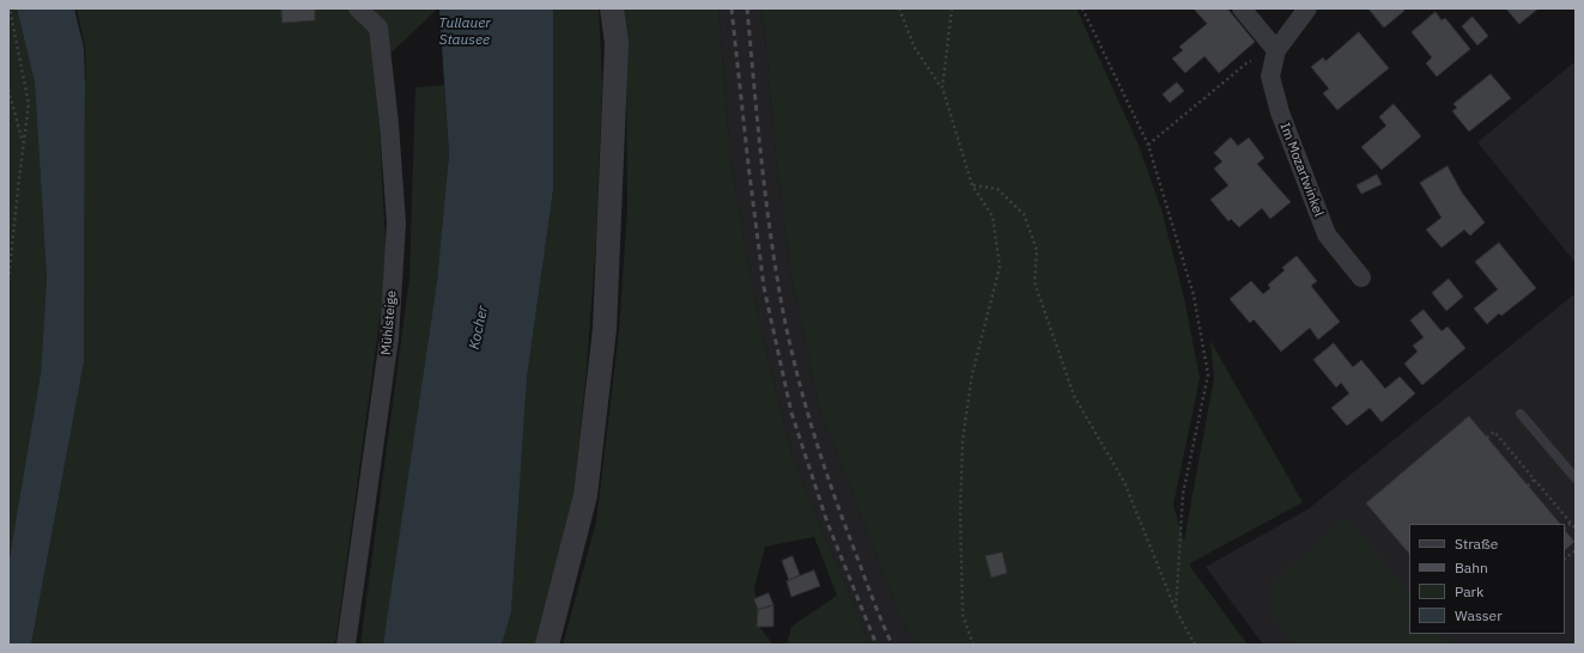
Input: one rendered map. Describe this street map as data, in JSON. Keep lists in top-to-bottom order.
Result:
{
  "streets": {
    "street": ["Im Mozartwinkel", "Mühlsteige"]
  },
  "water": ["Tullauer Stausee", "Kocher"],
  "legend": [
    "Straße",
    "Bahn",
    "Park",
    "Wasser"
  ]
}
